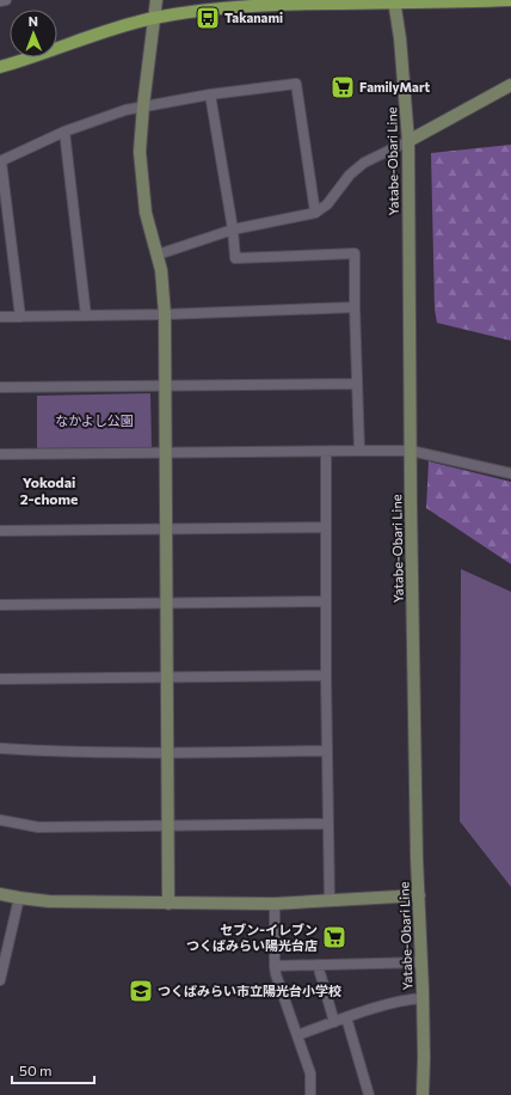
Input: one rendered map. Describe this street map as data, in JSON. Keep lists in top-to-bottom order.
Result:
{
  "streets": {
    "street": ["Yatabe-Obari Line"]
  },
  "districts": ["Yokodai 2-chome"],
  "parks": ["なかよし公園"],
  "places": {
    "bus stop": ["Takanami"],
    "supermarket": ["FamilyMart", "セブン-イレブン つくばみらい陽光台店"],
    "school or university": ["つくばみらい市立陽光台小学校"]
  },
  "scale_bar": "50 m",
  "north": "top"
}
